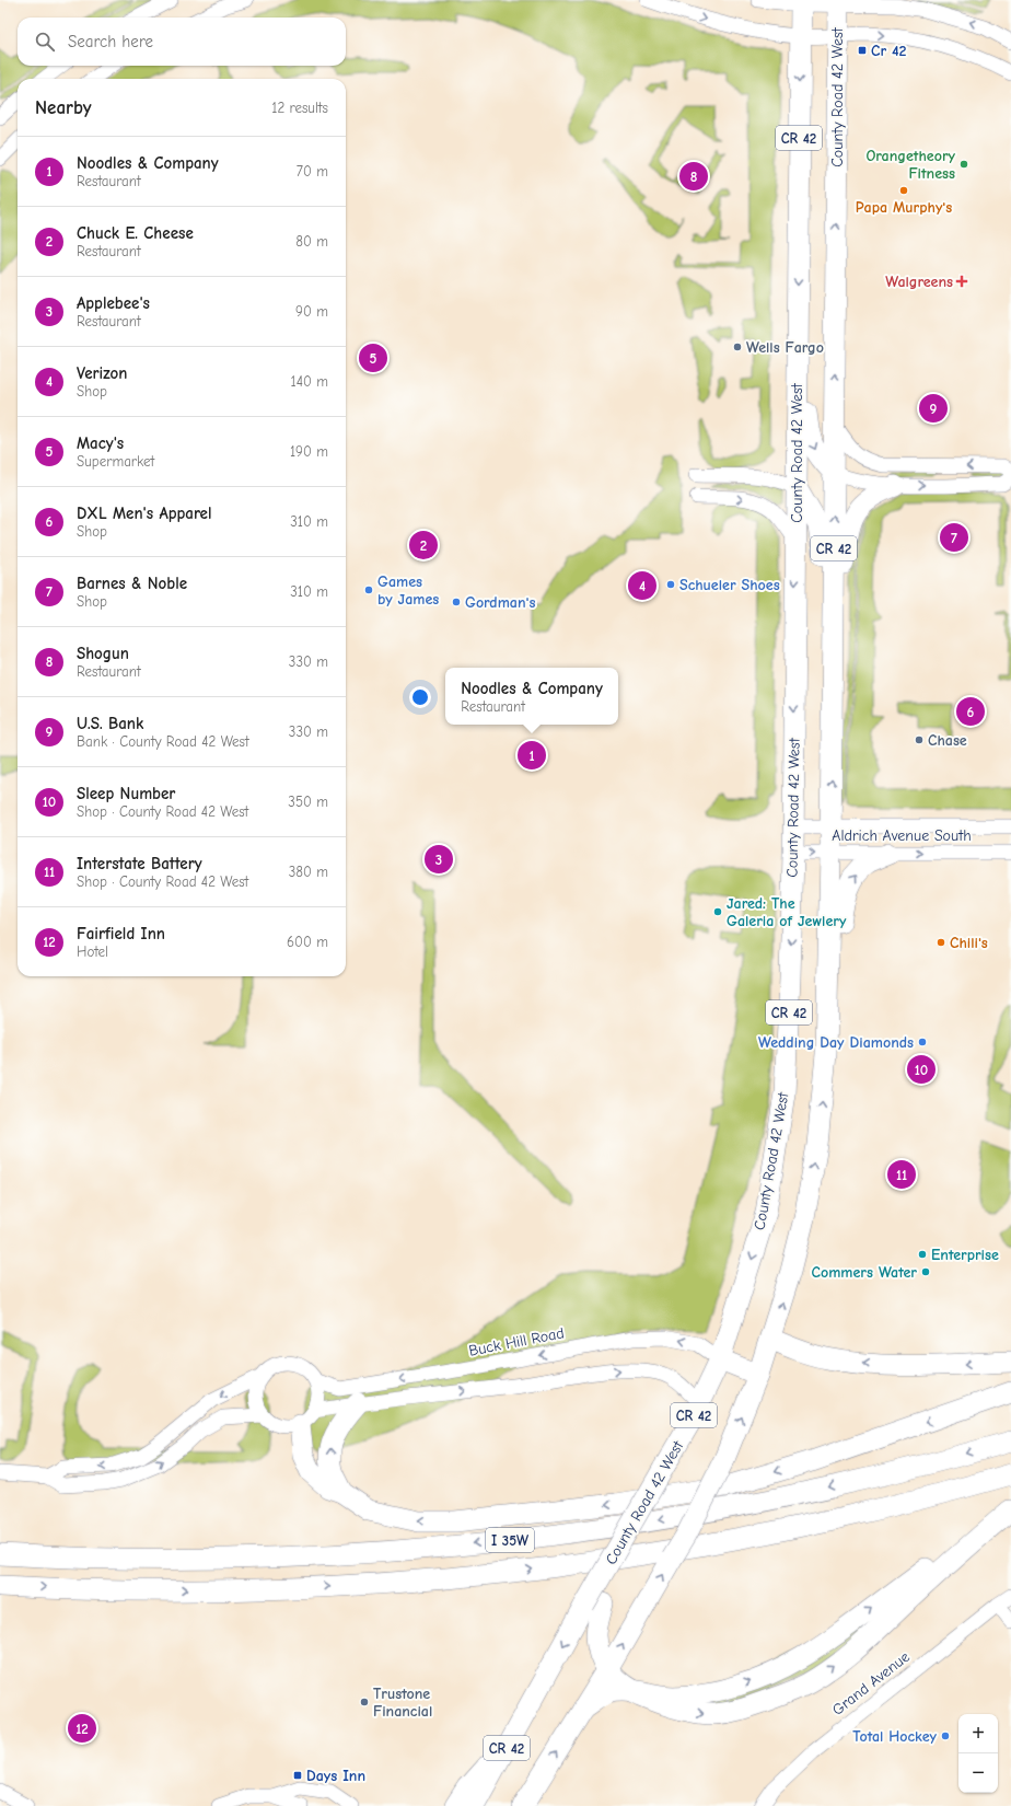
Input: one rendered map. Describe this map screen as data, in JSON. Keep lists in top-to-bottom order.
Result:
{
  "streets": {
    "highway": ["County Road 42 West", "CR 42", "I 35W"],
    "street": ["Aldrich Avenue South", "Buck Hill Road", "Grand Avenue"]
  },
  "crossings": [
    ["County Road 42 West", "CR 42"],
    ["County Road 42 West", "Aldrich Avenue South"],
    ["County Road 42 West", "Buck Hill Road"]
  ],
  "places": {
    "transit": ["Cr 42", "Days Inn"],
    "other": [
      "Orangetheory Fitness",
      "Papa Murphy's",
      "Wells Fargo",
      "Schueler Shoes",
      "Games by James",
      "Gordman's",
      "Chase",
      "Jared: The Galeria of Jewlery",
      "Chili's",
      "Wedding Day Diamonds",
      "Enterprise",
      "Commers Water",
      "Trustone Financial",
      "Total Hockey"
    ],
    "health": ["Walgreens"]
  },
  "page": {
    "search": "Search here",
    "heading": ["Nearby", "12 results"],
    "list": [
      {
        "mark": "1",
        "name": "Noodles & Company",
        "note": "Restaurant",
        "value": "70 m"
      },
      {
        "mark": "2",
        "name": "Chuck E. Cheese",
        "note": "Restaurant",
        "value": "80 m"
      },
      {
        "mark": "3",
        "name": "Applebee's",
        "note": "Restaurant",
        "value": "90 m"
      },
      {
        "mark": "4",
        "name": "Verizon",
        "note": "Shop",
        "value": "140 m"
      },
      {
        "mark": "5",
        "name": "Macy's",
        "note": "Supermarket",
        "value": "190 m"
      },
      {
        "mark": "6",
        "name": "DXL Men's Apparel",
        "note": "Shop",
        "value": "310 m"
      },
      {
        "mark": "7",
        "name": "Barnes & Noble",
        "note": "Shop",
        "value": "310 m"
      },
      {
        "mark": "8",
        "name": "Shogun",
        "note": "Restaurant",
        "value": "330 m"
      },
      {
        "mark": "9",
        "name": "U.S. Bank",
        "note": "Bank · County Road 42 West",
        "value": "330 m"
      },
      {
        "mark": "10",
        "name": "Sleep Number",
        "note": "Shop · County Road 42 West",
        "value": "350 m"
      },
      {
        "mark": "11",
        "name": "Interstate Battery",
        "note": "Shop · County Road 42 West",
        "value": "380 m"
      },
      {
        "mark": "12",
        "name": "Fairfield Inn",
        "note": "Hotel",
        "value": "600 m"
      }
    ],
    "pins": [
      "8",
      "5",
      "9",
      "7",
      "2",
      "4",
      "6",
      "1",
      "3",
      "10",
      "11",
      "12"
    ],
    "popup": ["Noodles & Company", "Restaurant"],
    "map_buttons": ["+", "−"]
  }
}
